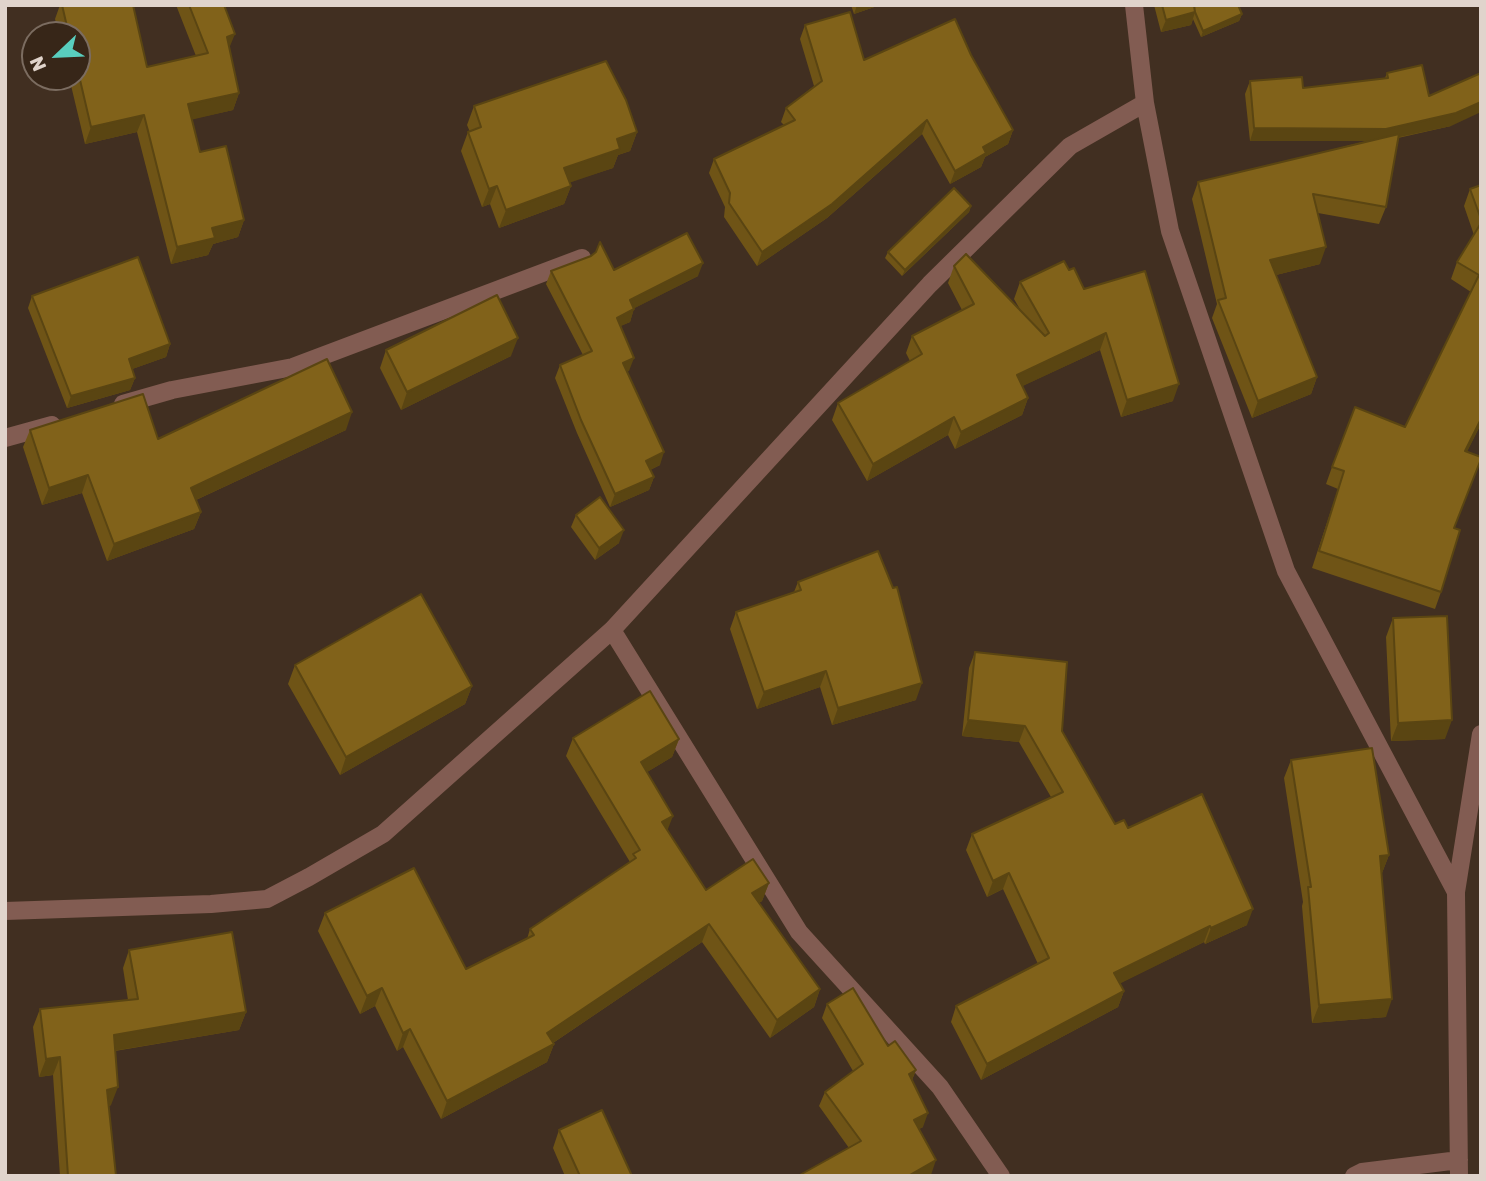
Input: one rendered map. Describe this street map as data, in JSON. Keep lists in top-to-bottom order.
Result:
{
  "north": "bottom left"
}
